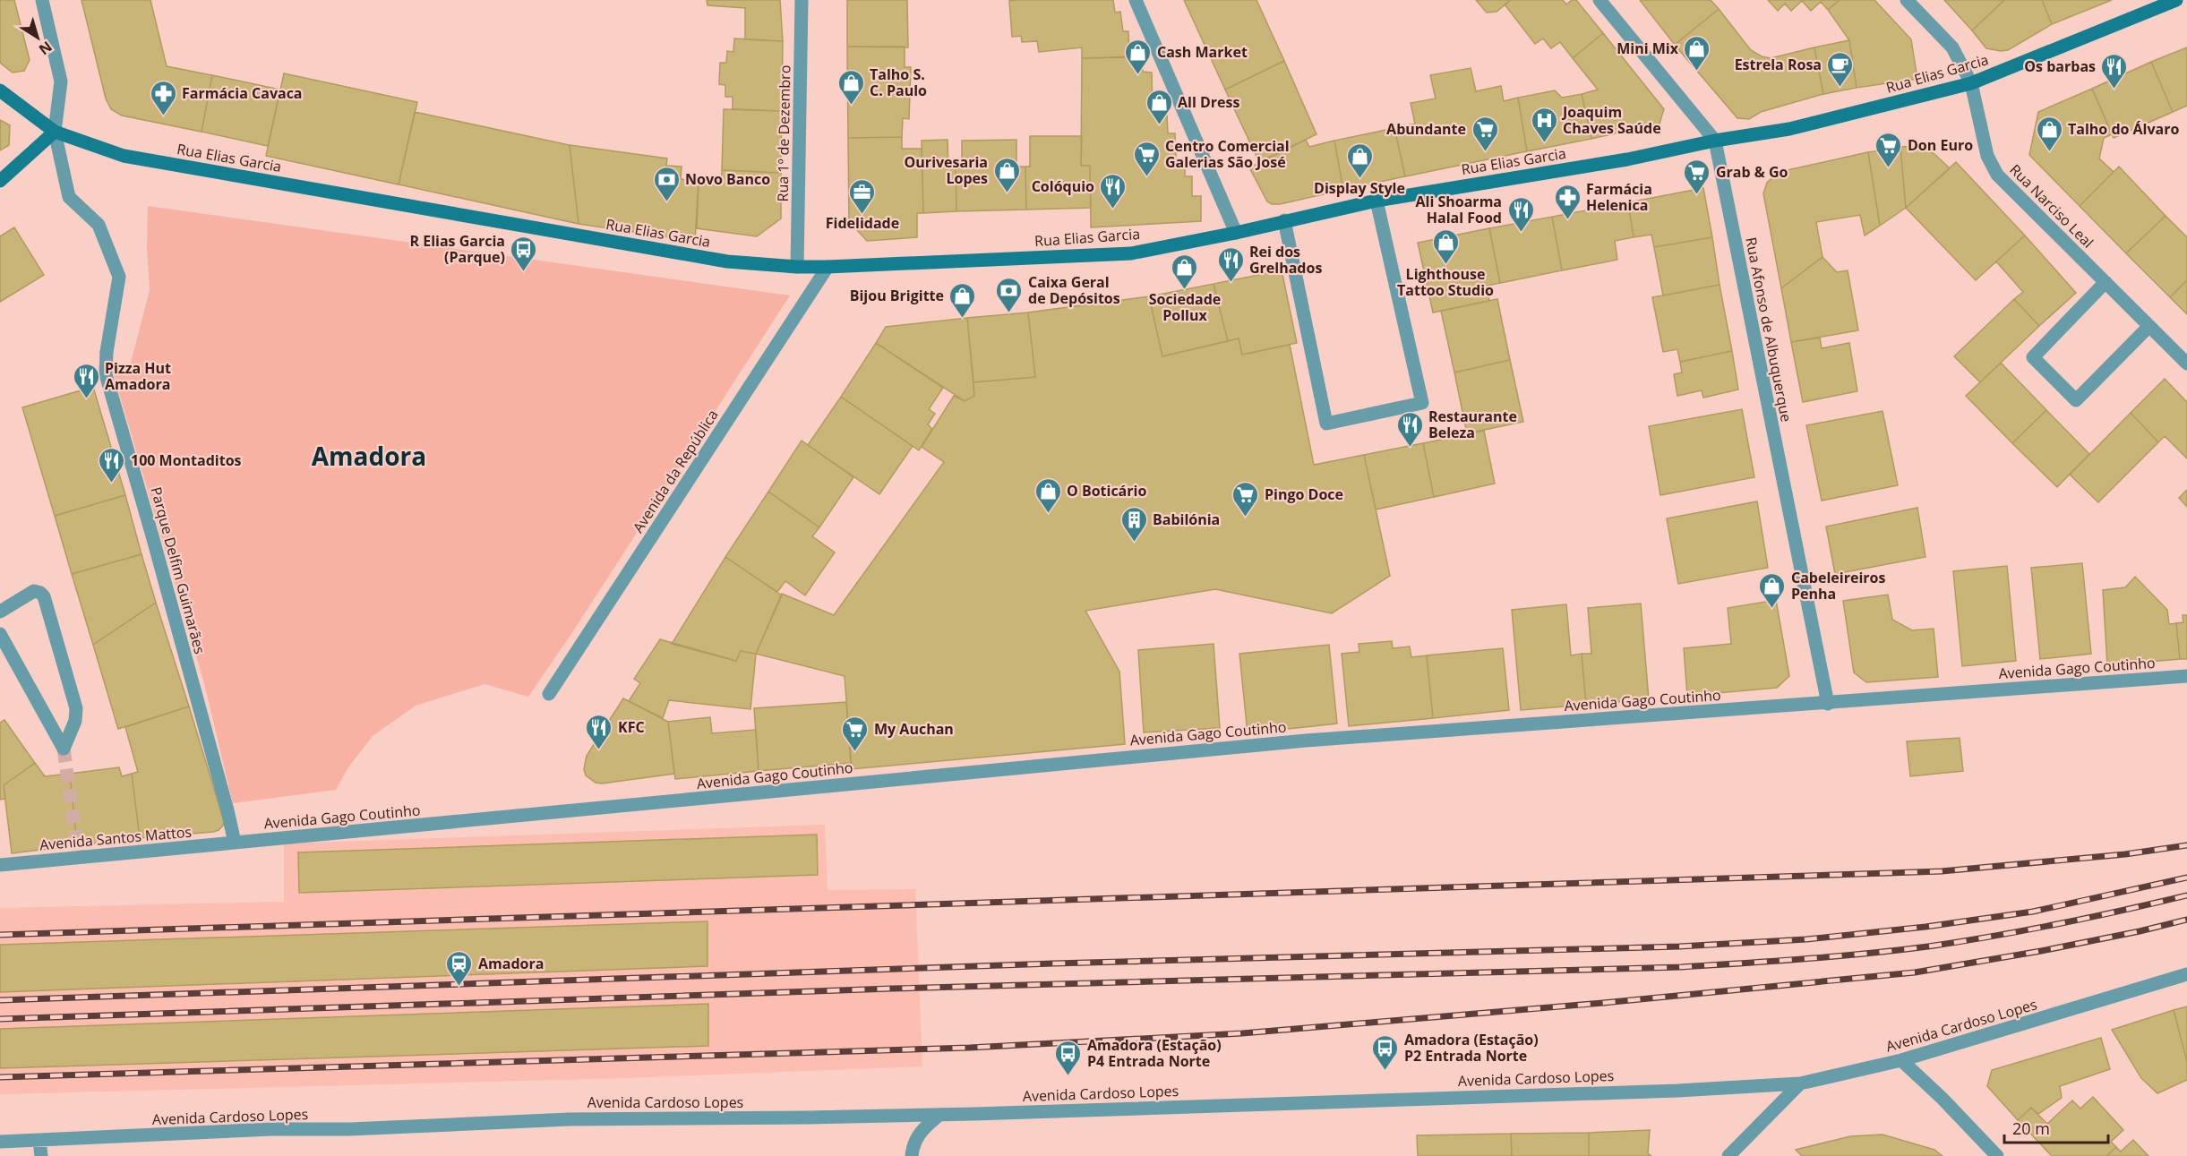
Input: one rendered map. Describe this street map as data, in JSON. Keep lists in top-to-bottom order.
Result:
{
  "streets": {
    "street": [
      "Rua Elias Garcia",
      "Rua 1º de Dezembro",
      "Rua Narciso Leal",
      "Rua Afonso de Albuquerque",
      "Avenida da República",
      "Parque Delfim Guimarães",
      "Avenida Gago Coutinho",
      "Avenida Santos Mattos",
      "Avenida Cardoso Lopes"
    ]
  },
  "crossings": [
    ["Rua Elias Garcia", "Rua 1º de Dezembro"],
    ["Rua Elias Garcia", "Rua Narciso Leal"],
    ["Rua Elias Garcia", "Rua Afonso de Albuquerque"],
    ["Rua Elias Garcia", "Avenida da República"],
    ["Rua Elias Garcia", "Parque Delfim Guimarães"],
    ["Rua Afonso de Albuquerque", "Avenida Gago Coutinho"],
    ["Parque Delfim Guimarães", "Avenida Gago Coutinho"],
    ["Parque Delfim Guimarães", "Avenida Santos Mattos"],
    ["Avenida Gago Coutinho", "Avenida Santos Mattos"]
  ],
  "districts": ["Amadora"],
  "places": {
    "shop": [
      "Mini Mix",
      "Cash Market",
      "Talho S. C. Paulo",
      "All Dress",
      "Talho do Álvaro",
      "Display Style",
      "Ourivesaria Lopes",
      "Lighthouse Tattoo Studio",
      "Sociedade Pollux",
      "Bijou Brigitte",
      "O Boticário",
      "Cabeleireiros Penha"
    ],
    "cafe": ["Estrela Rosa"],
    "restaurant": [
      "Os barbas",
      "Colóquio",
      "Ali Shoarma Halal Food",
      "Rei dos Grelhados",
      "Pizza Hut Amadora",
      "Restaurante Beleza",
      "100 Montaditos",
      "KFC"
    ],
    "pharmacy": ["Farmácia Cavaca", "Farmácia Helenica"],
    "hospital": ["Joaquim Chaves Saúde"],
    "supermarket": [
      "Abundante",
      "Don Euro",
      "Centro Comercial Galerias São José",
      "Grab & Go",
      "Pingo Doce",
      "My Auchan"
    ],
    "bank": ["Novo Banco", "Caixa Geral de Depósitos"],
    "office": ["Fidelidade"],
    "bus stop": ["R Elias Garcia (Parque)", "Amadora (Estação) P2 Entrada Norte", "Amadora (Estação) P4 Entrada Norte"],
    "building": ["Babilónia"],
    "station": ["Amadora"]
  },
  "scale_bar": "20 m",
  "north": "bottom right"
}
